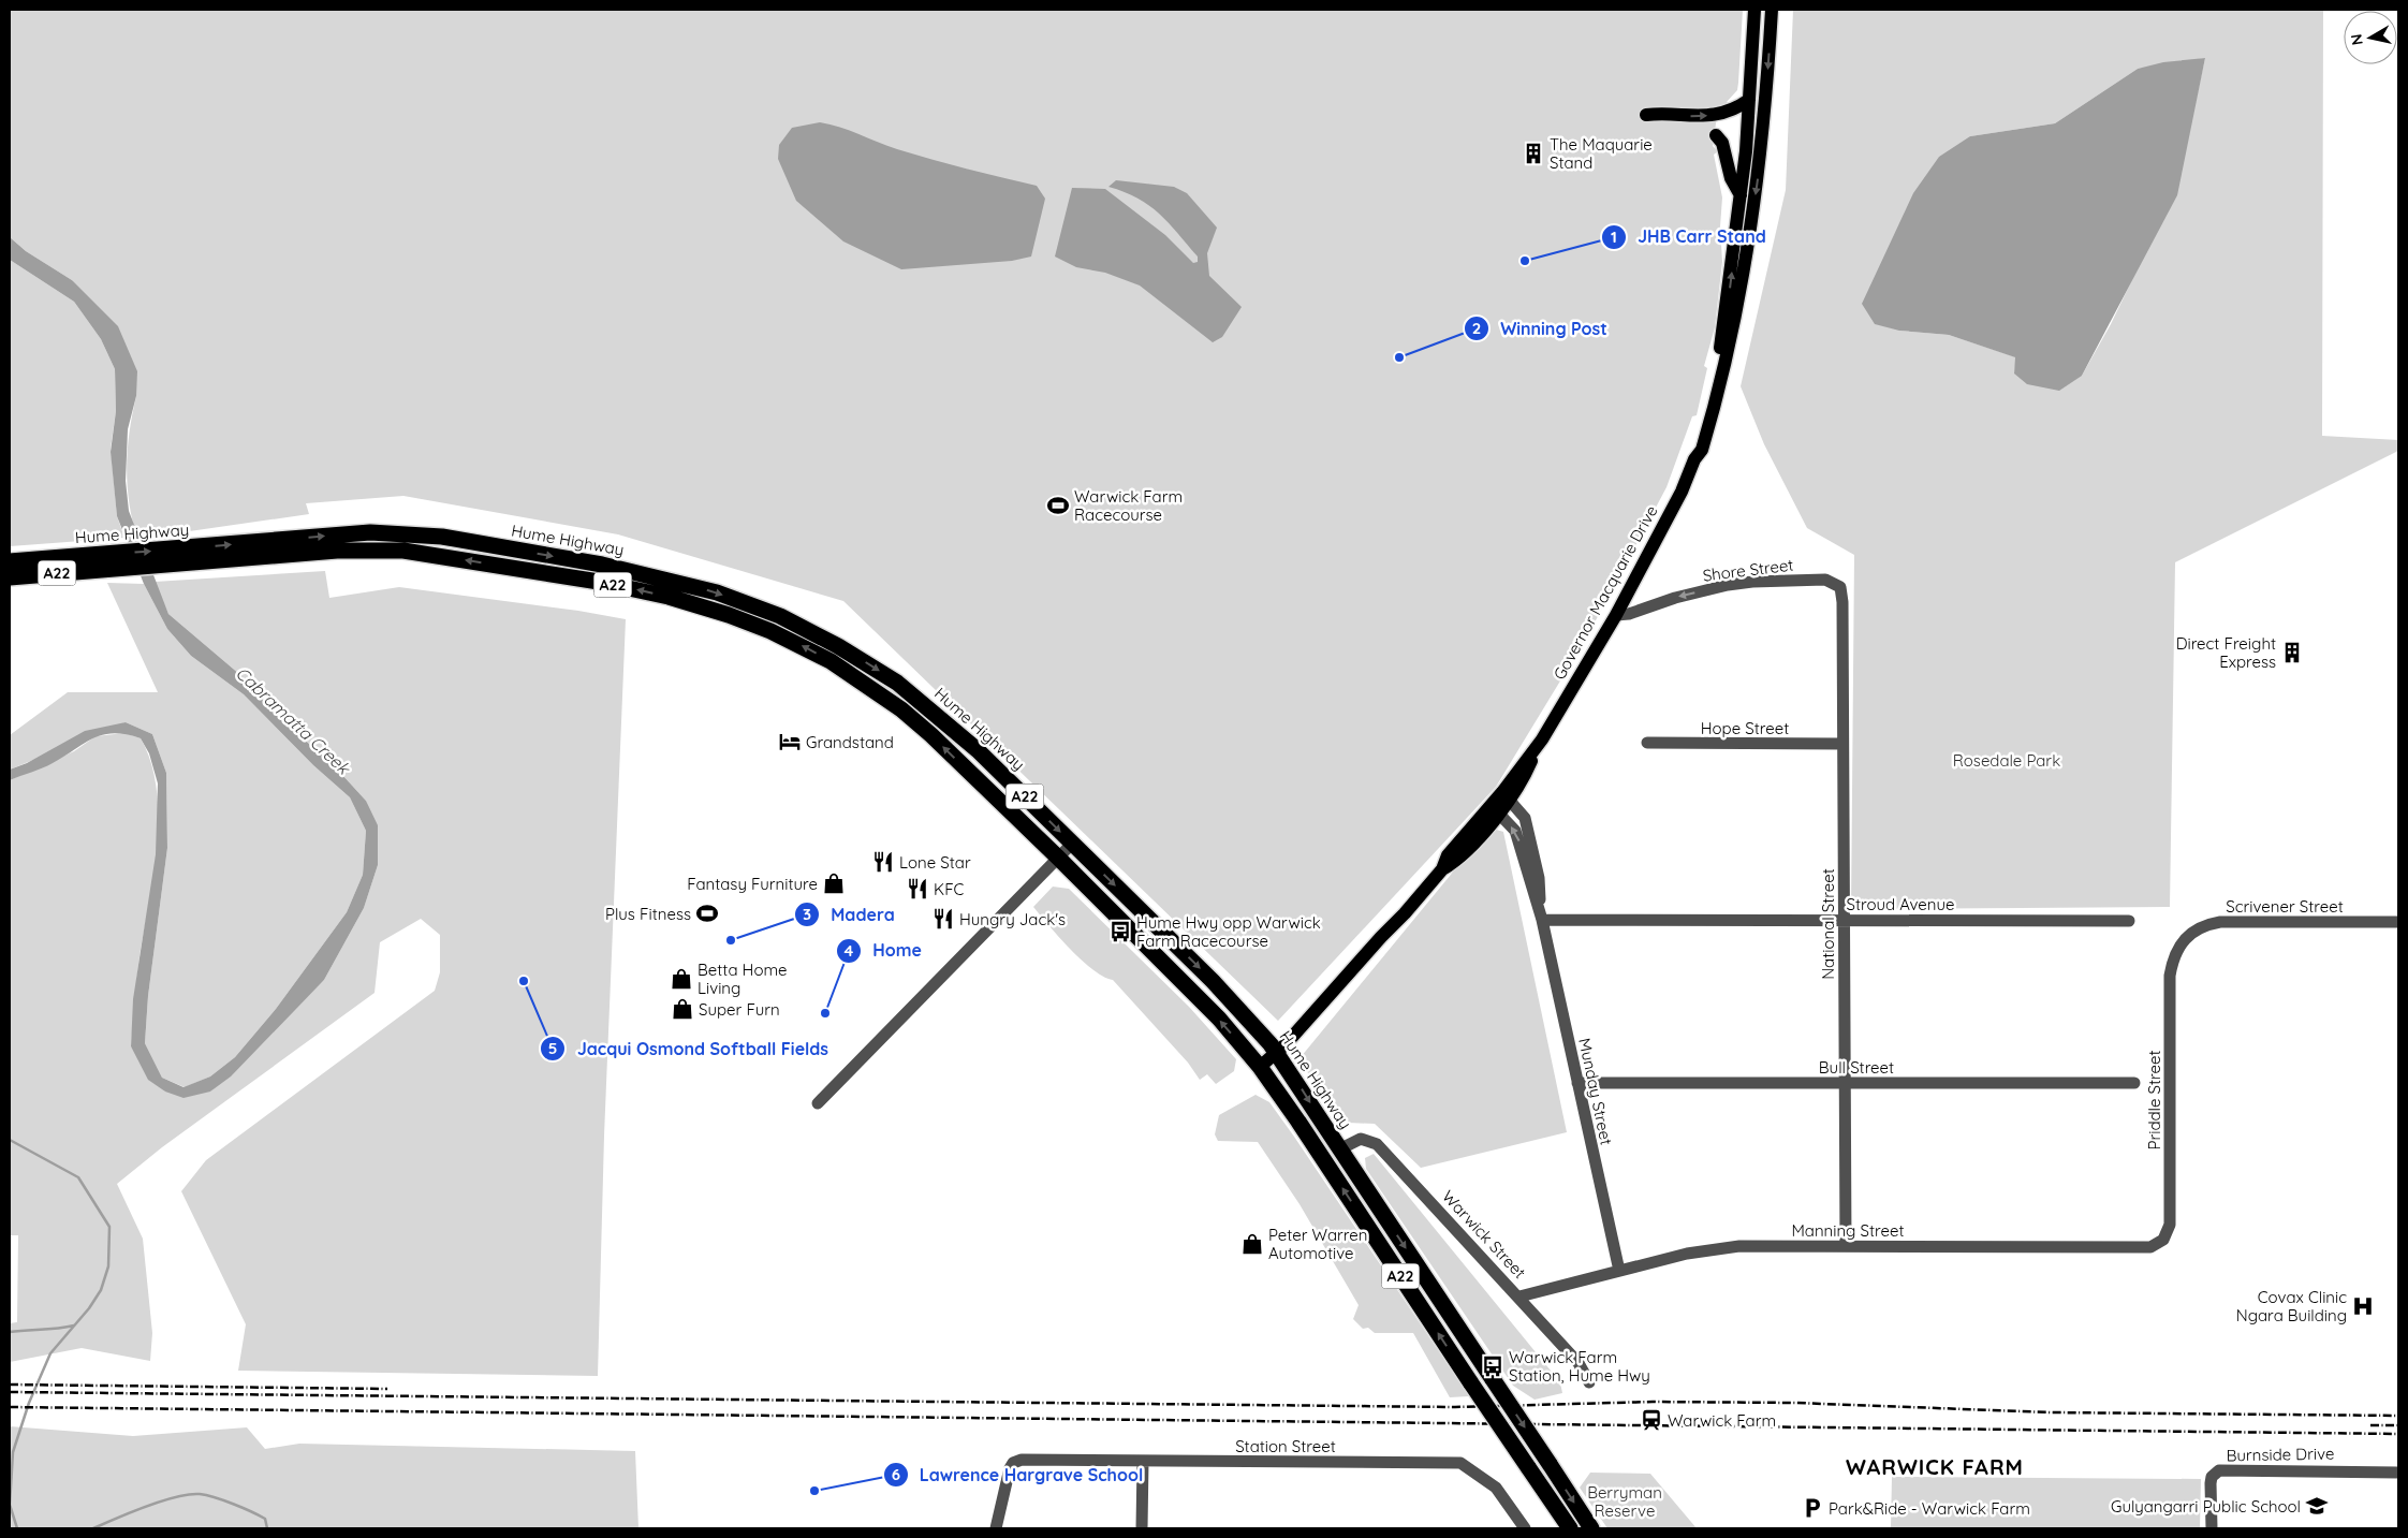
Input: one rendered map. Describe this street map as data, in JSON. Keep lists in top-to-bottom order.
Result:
{
  "streets": {
    "highway": ["Hume Highway", "A22"],
    "main road": ["Governor Macquarie Drive"],
    "street": [
      "Shore Street",
      "Hope Street",
      "Stroud Avenue",
      "Scrivener Street",
      "National Street",
      "Bull Street",
      "Munday Street",
      "Priddle Street",
      "Manning Street",
      "Warwick Street",
      "Station Street",
      "Burnside Drive"
    ]
  },
  "crossings": [
    ["Hume Highway", "Governor Macquarie Drive"],
    ["Hume Highway", "Warwick Street"],
    ["Shore Street", "Governor Macquarie Drive"],
    ["Shore Street", "National Street"],
    ["Governor Macquarie Drive", "Munday Street"],
    ["Hope Street", "National Street"],
    ["Stroud Avenue", "National Street"],
    ["Stroud Avenue", "Munday Street"],
    ["Scrivener Street", "Priddle Street"],
    ["National Street", "Bull Street"],
    ["National Street", "Manning Street"],
    ["Bull Street", "Munday Street"],
    ["Munday Street", "Manning Street"],
    ["Priddle Street", "Manning Street"],
    ["Manning Street", "Warwick Street"]
  ],
  "one_way": ["Shore Street"],
  "districts": ["WARWICK FARM"],
  "water": ["Cabramatta Creek"],
  "parks": ["Rosedale Park", "Berryman Reserve"],
  "places": {
    "building": ["The Maquarie Stand", "Direct Freight Express"],
    "other": [
      "JHB Carr Stand",
      "Winning Post",
      "Madera",
      "Jacqui Osmond Softball Fields",
      "Home",
      "Lawrence Hargrave School"
    ],
    "sports": ["Warwick Farm Racecourse", "Plus Fitness"],
    "hotel": ["Grandstand"],
    "restaurant": ["Lone Star", "KFC", "Hungry Jack's"],
    "shop": [
      "Fantasy Furniture",
      "Betta Home Living",
      "Super Furn",
      "Peter Warren Automotive"
    ],
    "bus stop": ["Hume Hwy opp Warwick Farm Racecourse", "Warwick Farm Station, Hume Hwy"],
    "hospital": ["Covax Clinic Ngara Building"],
    "station": ["Warwick Farm"],
    "school or university": ["Gulyangarri Public School"],
    "parking": ["Park&Ride - Warwick Farm"]
  },
  "north": "left"
}
